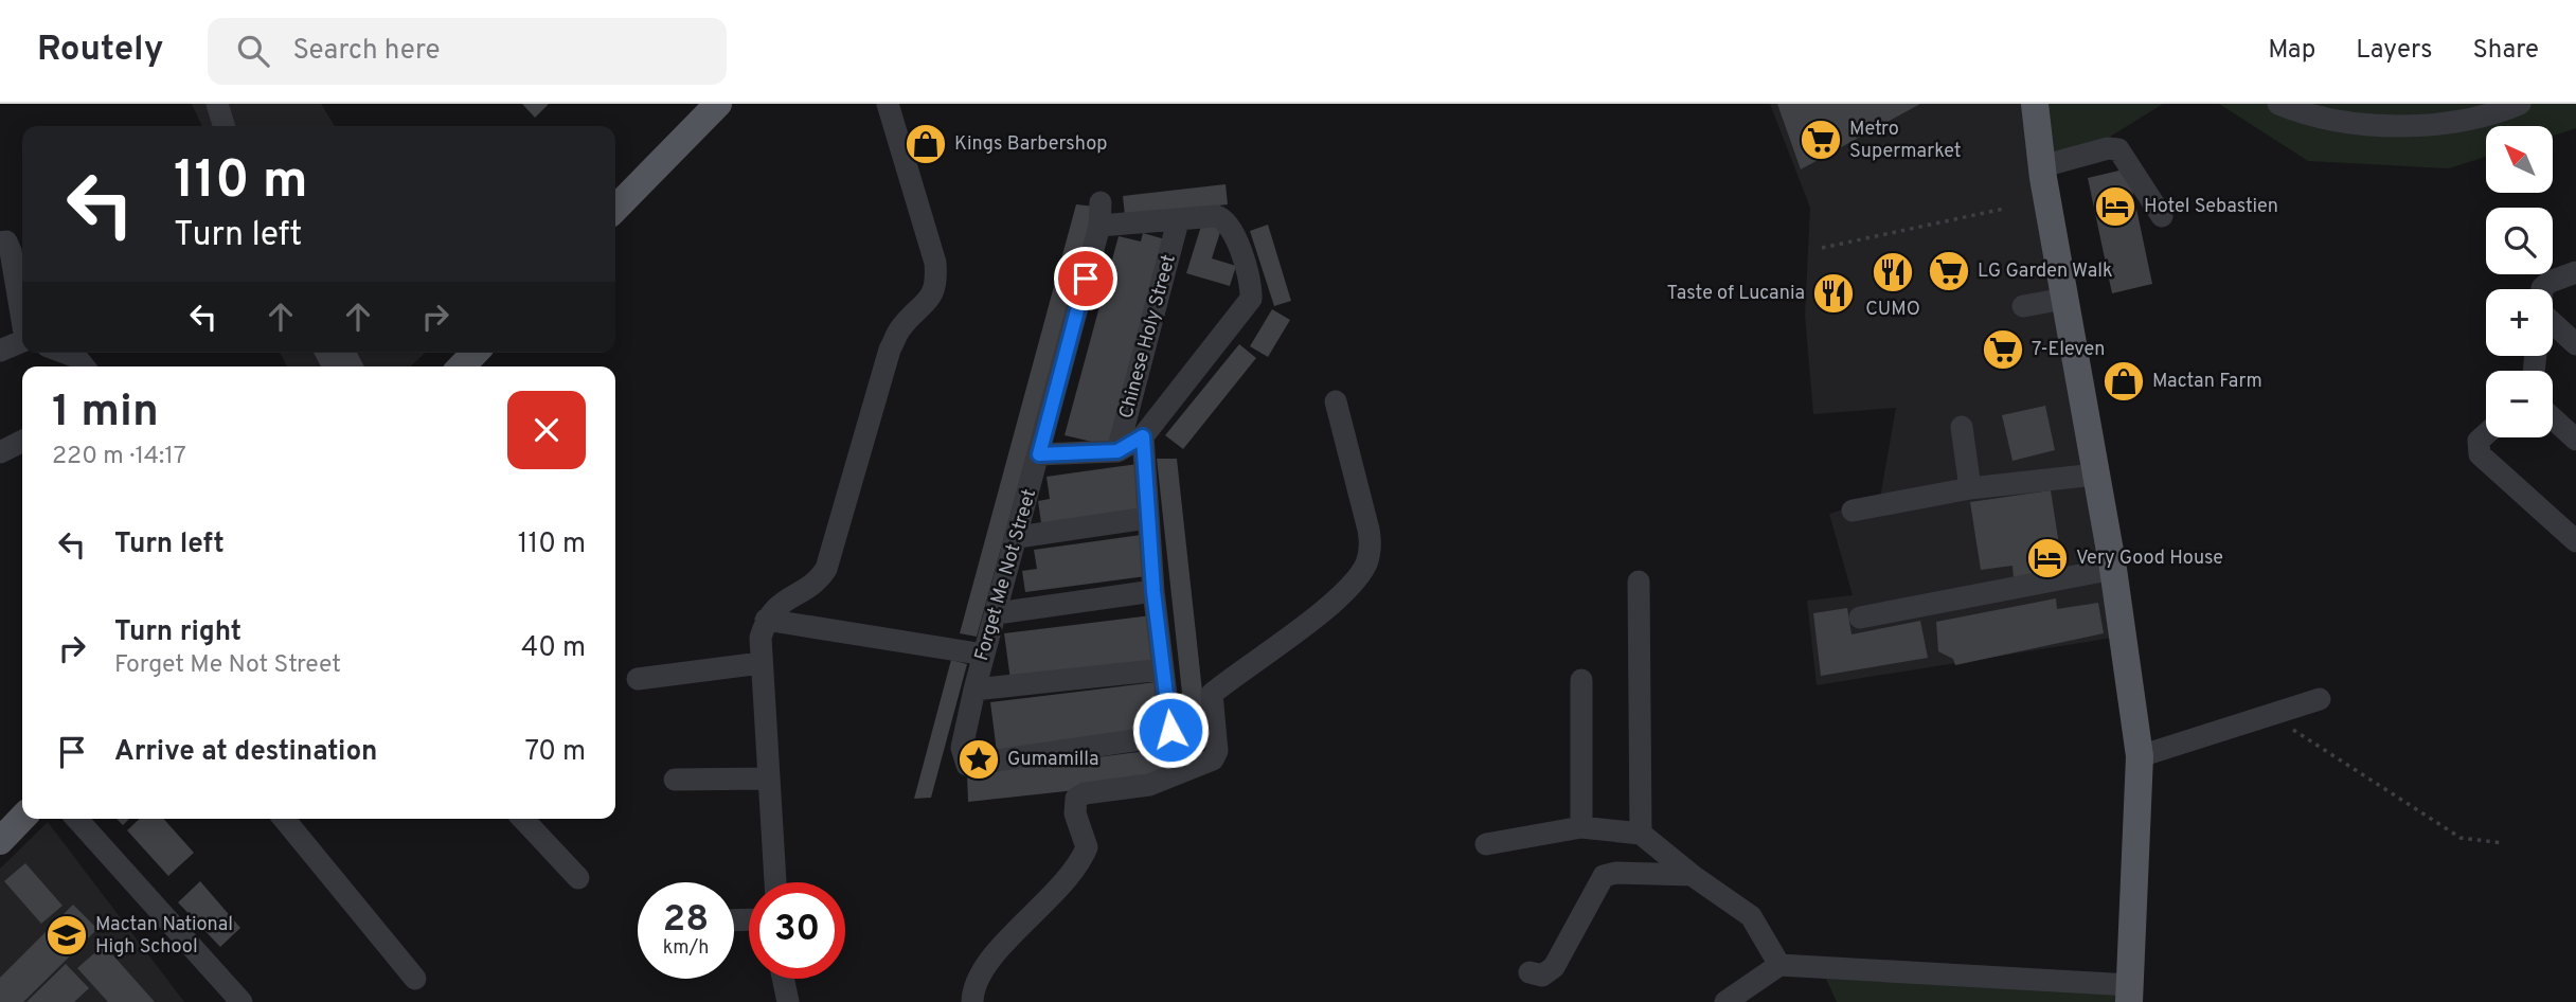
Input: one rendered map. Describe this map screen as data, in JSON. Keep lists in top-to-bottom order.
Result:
{
  "streets": {
    "street": ["Chinese Holy Street", "Forget Me Not Street"]
  },
  "places": {
    "supermarket": ["Metro Supermarket", "LG Garden Walk", "7-Eleven"],
    "shop": ["Kings Barbershop", "Mactan Farm"],
    "hotel": ["Hotel Sebastien", "Very Good House"],
    "restaurant": ["CUMO", "Taste of Lucania"],
    "place": ["Gumamilla"],
    "school or university": ["Mactan National High School"]
  },
  "north": "top left",
  "page": {
    "header": "Routely",
    "search": "Search here",
    "nav": ["Map", "Layers", "Share"],
    "map_buttons": ["+", "−"],
    "turn": ["110 m", "Turn left"],
    "heading": ["1 min", "220 m · 14:17"],
    "list": [
      {
        "name": "Turn left",
        "value": "110 m"
      },
      {
        "name": "Turn right",
        "note": "Forget Me Not Street",
        "value": "40 m"
      },
      {
        "name": "Arrive at destination",
        "value": "70 m"
      }
    ],
    "speed": "28 km/h",
    "limit": "30"
  }
}
